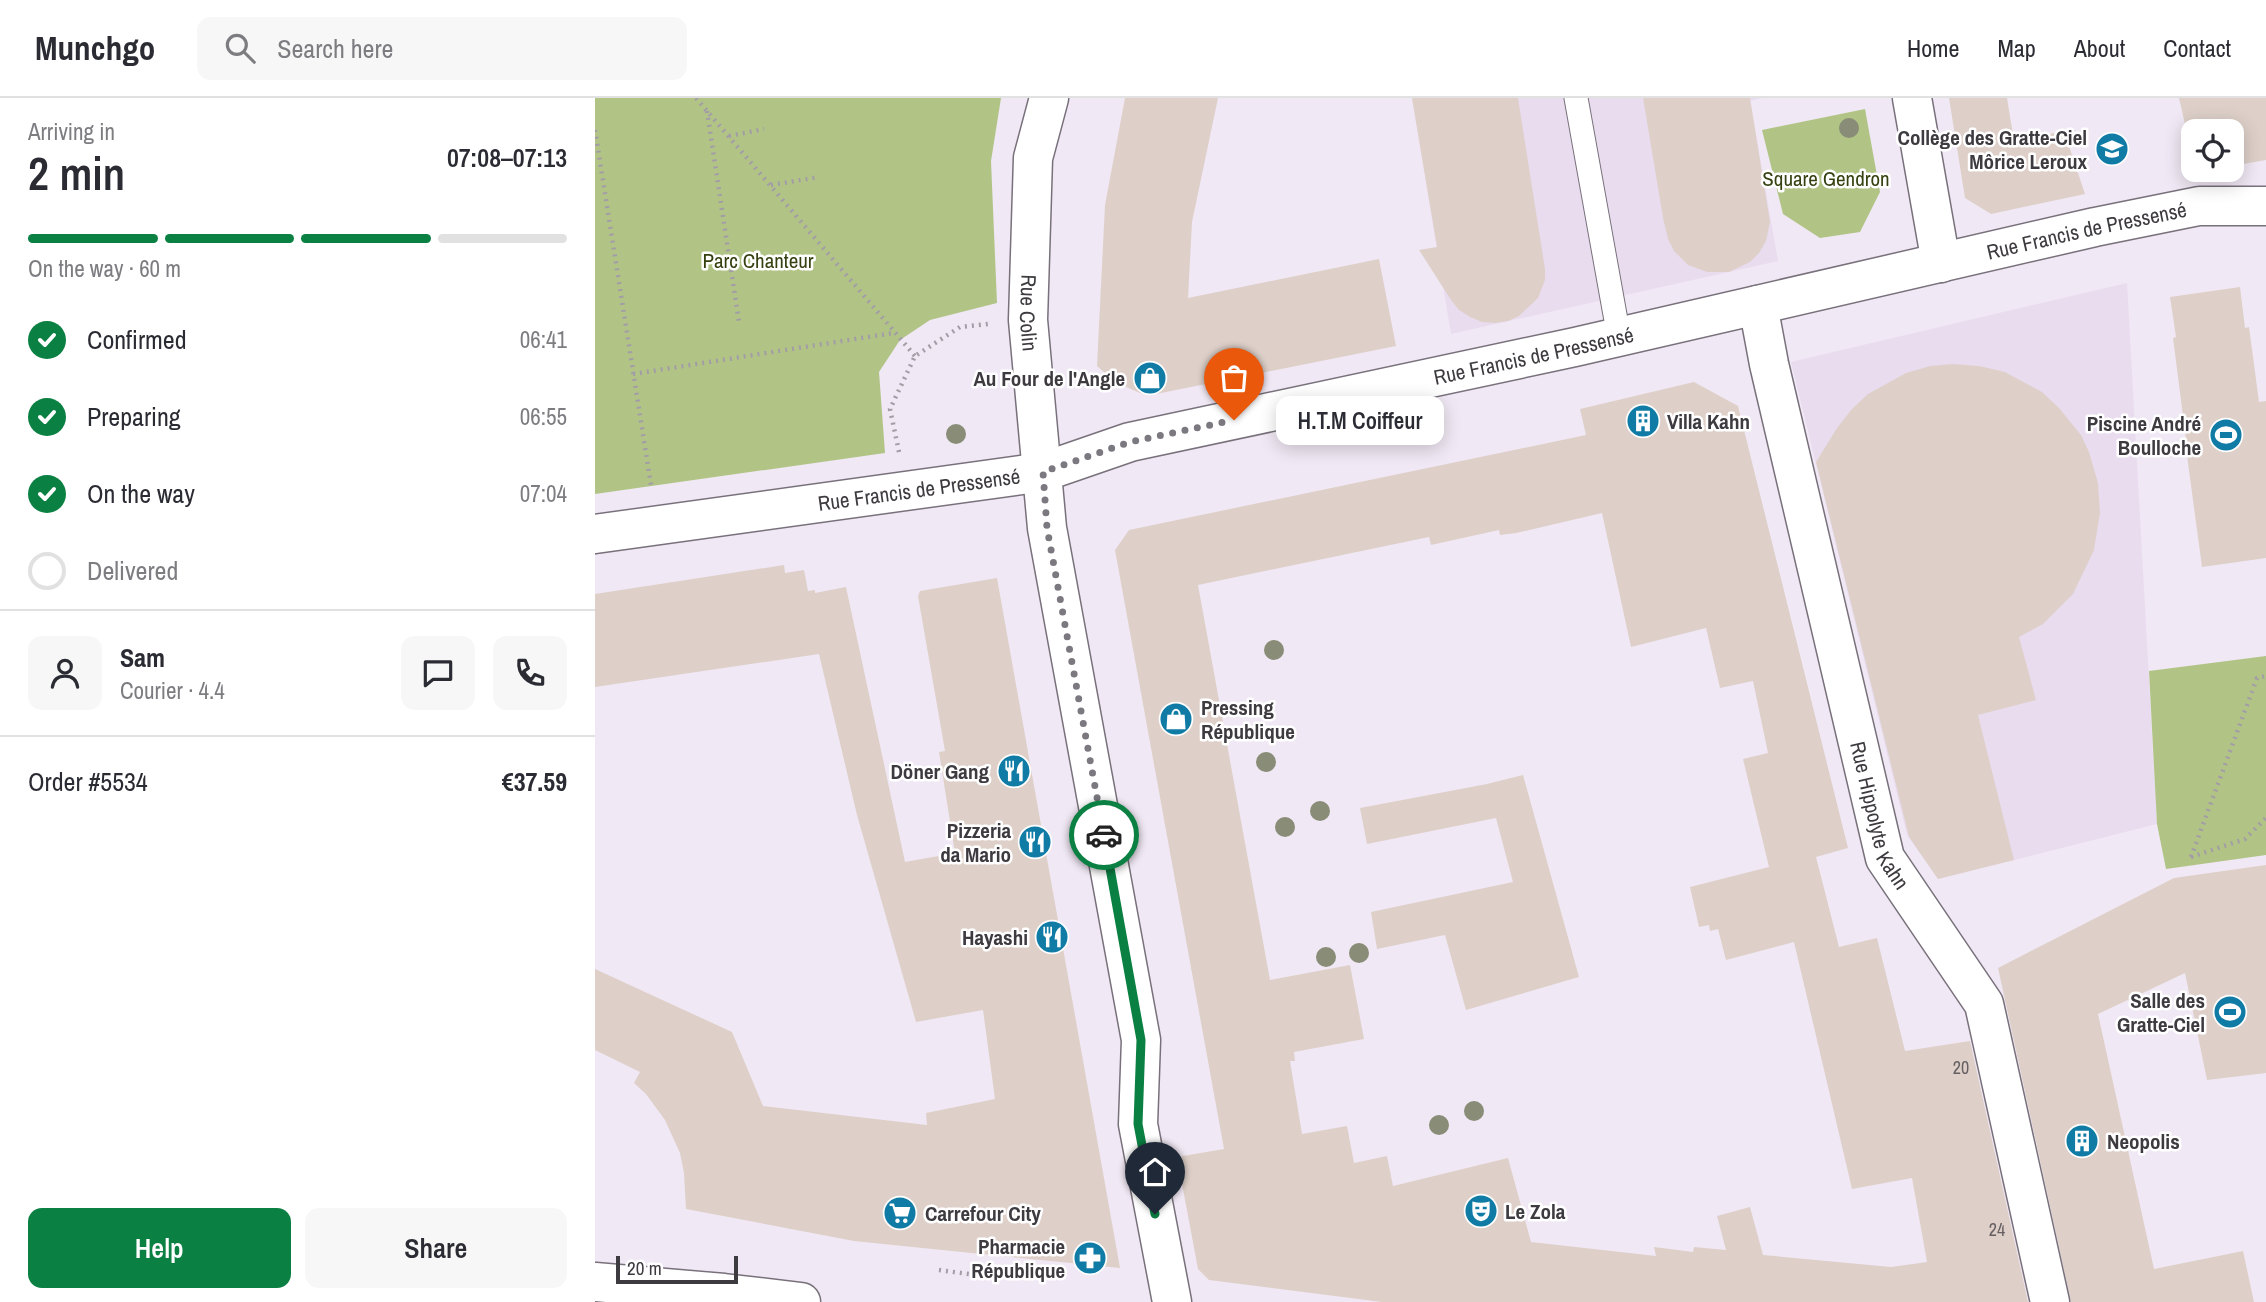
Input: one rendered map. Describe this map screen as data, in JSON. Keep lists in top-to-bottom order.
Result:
{
  "streets": {
    "street": ["Rue Francis de Pressensé", "Rue Colin", "Rue Hippolyte Kahn"]
  },
  "crossings": [
    ["Rue Francis de Pressensé", "Rue Colin"],
    ["Rue Francis de Pressensé", "Rue Hippolyte Kahn"]
  ],
  "parks": ["Square Gendron", "Parc Chanteur"],
  "places": {
    "school or university": ["Collège des Gratte-Ciel Môrice Leroux"],
    "shop": ["Au Four de l'Angle", "Pressing République"],
    "other": ["H.T.M Coiffeur"],
    "building": ["Villa Kahn", "Neopolis"],
    "sports": ["Piscine André Boulloche", "Salle des Gratte-Ciel"],
    "restaurant": ["Döner Gang", "Pizzeria da Mario", "Hayashi"],
    "theatre": ["Le Zola"],
    "supermarket": ["Carrefour City"],
    "pharmacy": ["Pharmacie République"]
  },
  "house_numbers": ["20", "24"],
  "scale_bar": "20 m",
  "page": {
    "header": "Munchgo",
    "search": "Search here",
    "nav": [
      "Home",
      "Map",
      "About",
      "Contact"
    ],
    "heading": ["2 min", "Arriving in", "07:08–07:13"],
    "panel": [
      "Sam",
      "Courier · 4.4",
      "Order #5534",
      "€37.59"
    ],
    "bar": "On the way · 60 m",
    "list": [
      ["Confirmed", "06:41"],
      ["Preparing", "06:55"],
      ["On the way", "07:04"],
      "Delivered"
    ],
    "bubble": "H.T.M Coiffeur",
    "buttons": ["Help", "Share"],
    "scale": "20 m"
  }
}
